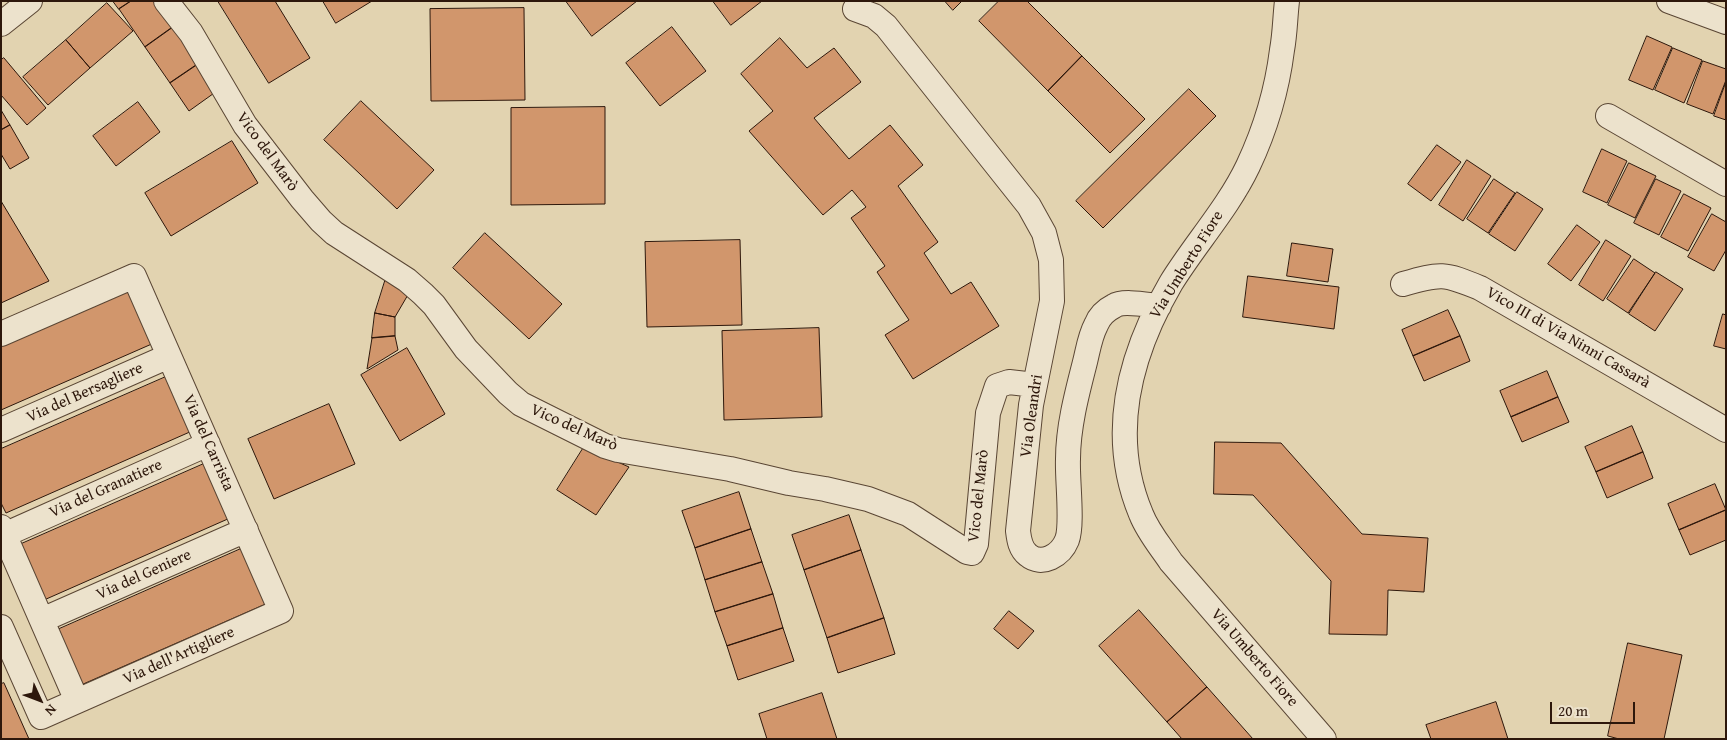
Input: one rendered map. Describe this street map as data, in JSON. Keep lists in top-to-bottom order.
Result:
{
  "streets": {
    "street": [
      "Vico del Marò",
      "Via Umberto Fiore",
      "Vico III di Via Ninni Cassarà",
      "Via del Bersagliere",
      "Via Oleandri",
      "Via del Carrista",
      "Via del Granatiere",
      "Via del Geniere",
      "Via dell'Artigliere"
    ]
  },
  "crossings": [
    ["Vico del Marò", "Via Oleandri"],
    ["Via Umberto Fiore", "Via Oleandri"],
    ["Via del Bersagliere", "Via del Carrista"],
    ["Via del Carrista", "Via del Granatiere"],
    ["Via del Carrista", "Via del Geniere"],
    ["Via del Carrista", "Via dell'Artigliere"]
  ],
  "scale_bar": "20 m",
  "north": "bottom right"
}
